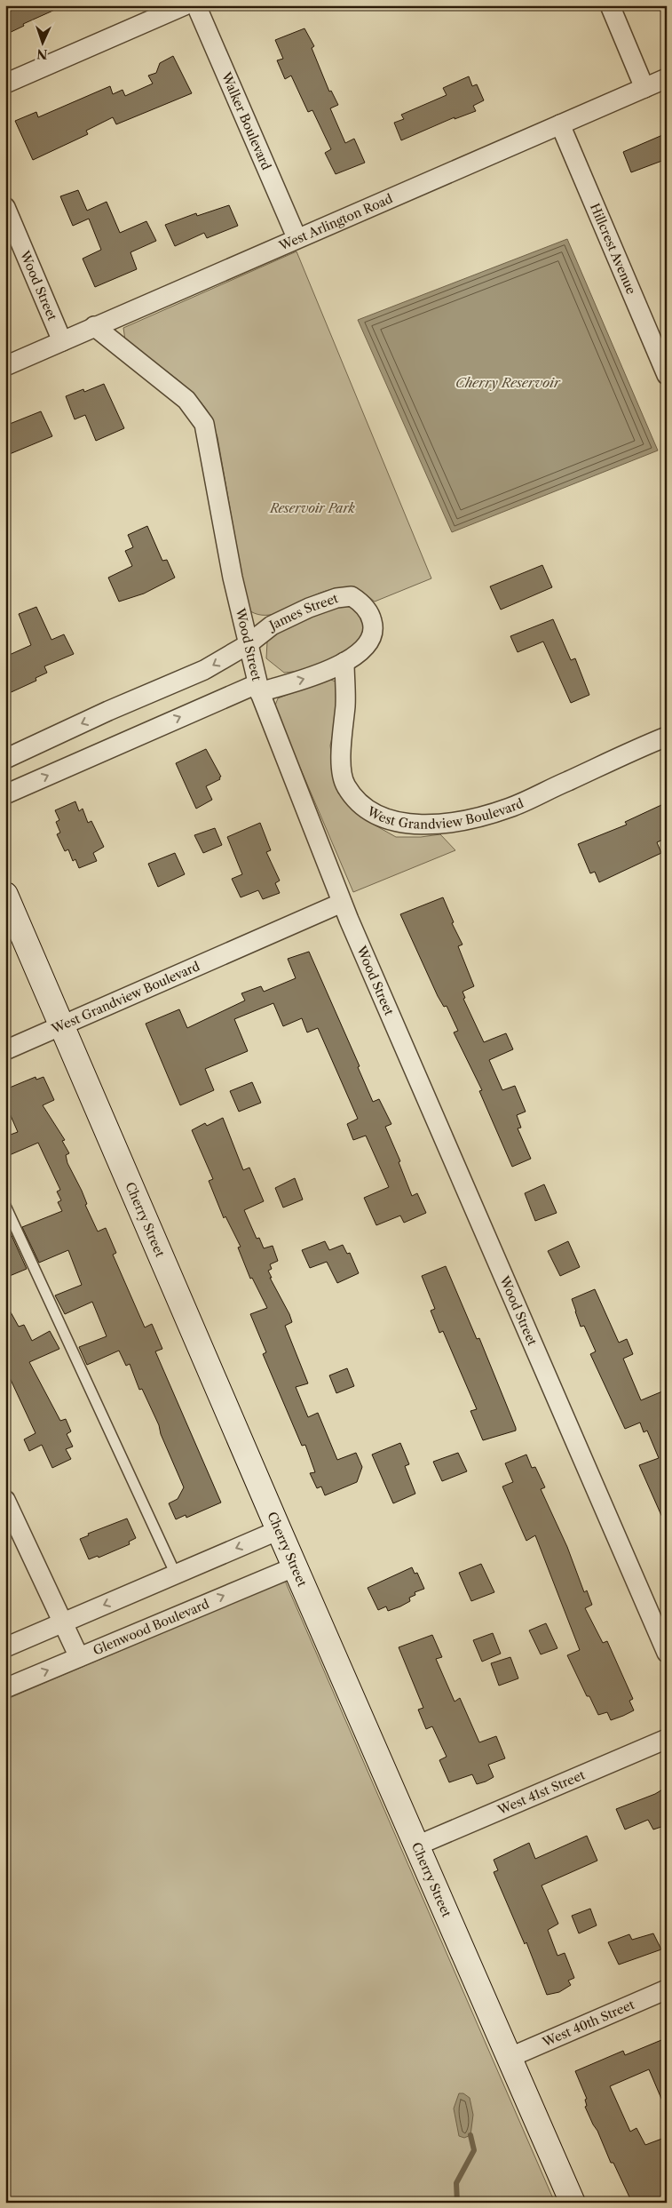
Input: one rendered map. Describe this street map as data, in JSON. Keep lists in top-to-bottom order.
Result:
{
  "streets": {
    "street": [
      "Walker Boulevard",
      "West Arlington Road",
      "Hillcrest Avenue",
      "Wood Street",
      "James Street",
      "West Grandview Boulevard",
      "Cherry Street",
      "Glenwood Boulevard",
      "West 41st Street",
      "West 40th Street"
    ]
  },
  "crossings": [
    ["Walker Boulevard", "West Arlington Road"],
    ["West Arlington Road", "Hillcrest Avenue"],
    ["West Arlington Road", "Wood Street"],
    ["Wood Street", "James Street"],
    ["Wood Street", "West Grandview Boulevard"],
    ["James Street", "West Grandview Boulevard"],
    ["West Grandview Boulevard", "Cherry Street"],
    ["Cherry Street", "Glenwood Boulevard"],
    ["Cherry Street", "West 41st Street"],
    ["Cherry Street", "West 40th Street"]
  ],
  "water": ["Cherry Reservoir"],
  "parks": ["Reservoir Park"],
  "north": "bottom"
}
